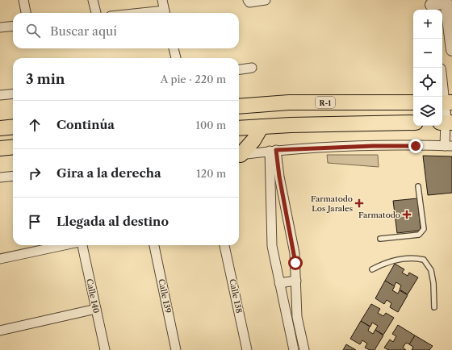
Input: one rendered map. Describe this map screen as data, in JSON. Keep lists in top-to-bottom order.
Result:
{
  "streets": {
    "main road": ["R-1"],
    "street": ["Calle 140", "Calle 139", "Calle 138"]
  },
  "places": {
    "health": ["Farmatodo Los Jarales", "Farmatodo"]
  },
  "page": {
    "map_buttons": ["+", "−"],
    "search": "Buscar aquí",
    "heading": ["3 min", "A pie · 220 m"],
    "list": [
      ["Continúa", "100 m"],
      ["Gira a la derecha", "120 m"],
      "Llegada al destino"
    ]
  }
}
